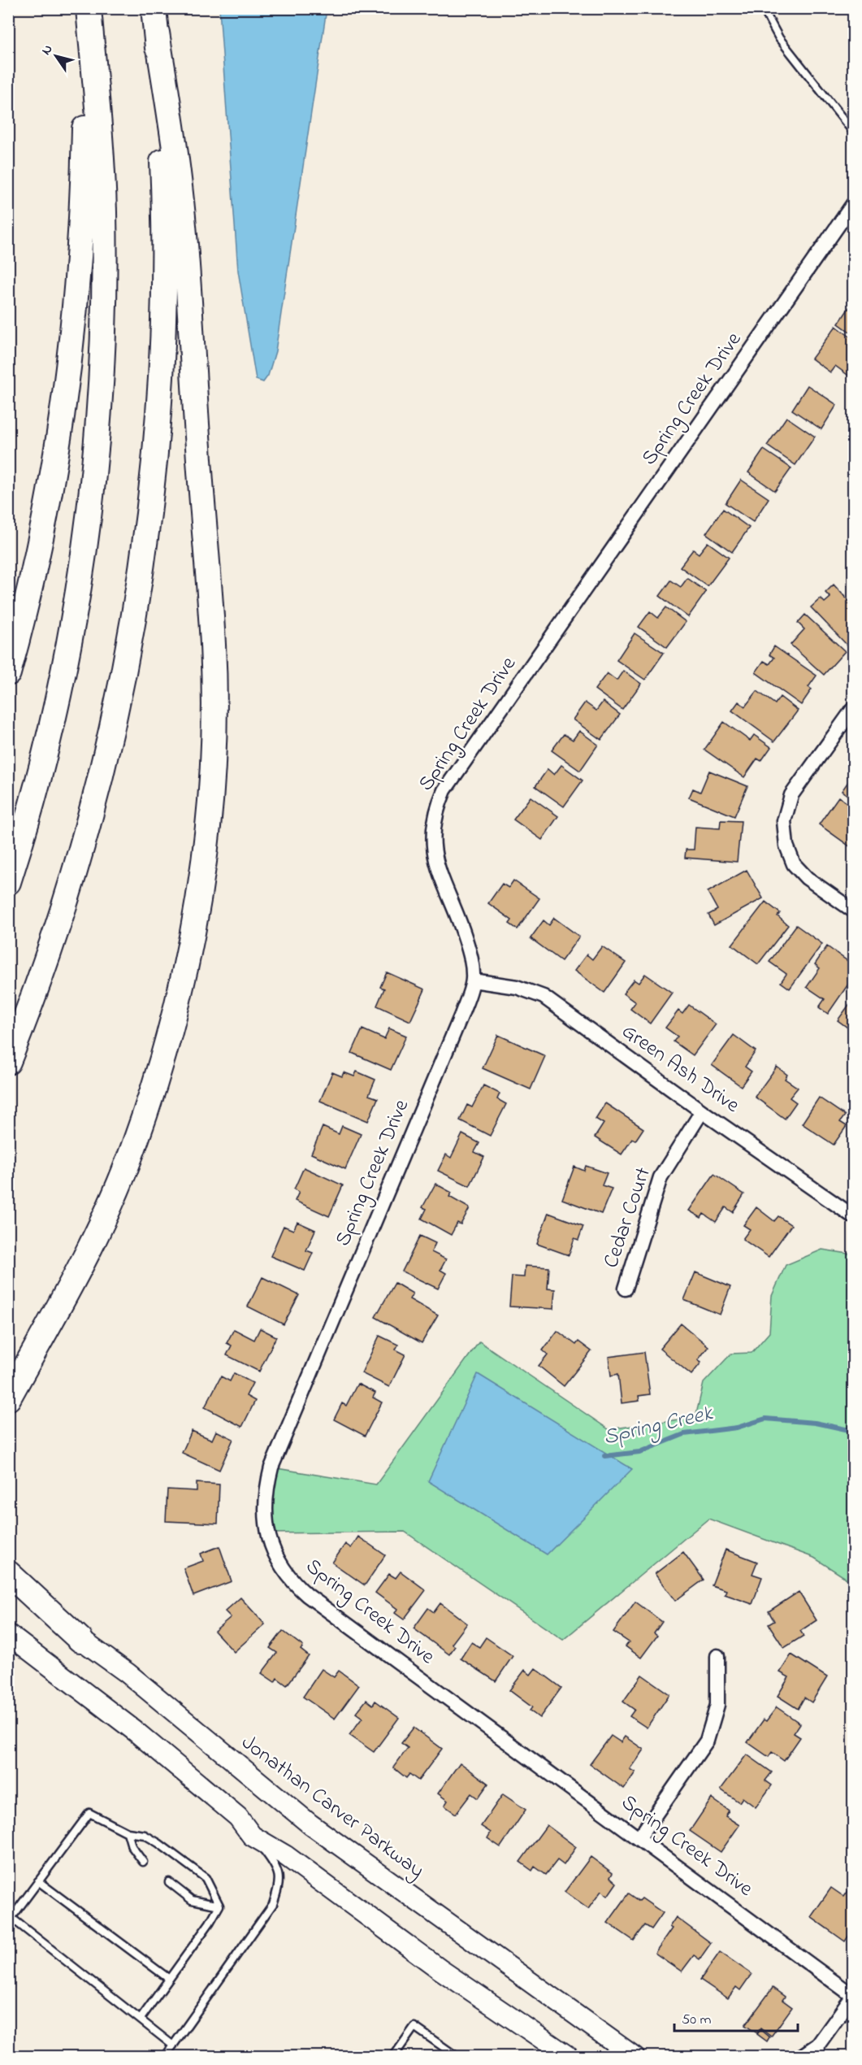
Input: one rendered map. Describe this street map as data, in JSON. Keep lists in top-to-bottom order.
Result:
{
  "streets": {
    "main road": ["Jonathan Carver Parkway"],
    "street": ["Spring Creek Drive", "Green Ash Drive", "Cedar Court"]
  },
  "crossings": [
    ["Spring Creek Drive", "Green Ash Drive"],
    ["Green Ash Drive", "Cedar Court"]
  ],
  "water": ["Spring Creek"],
  "scale_bar": "50 m",
  "north": "top left"
}
